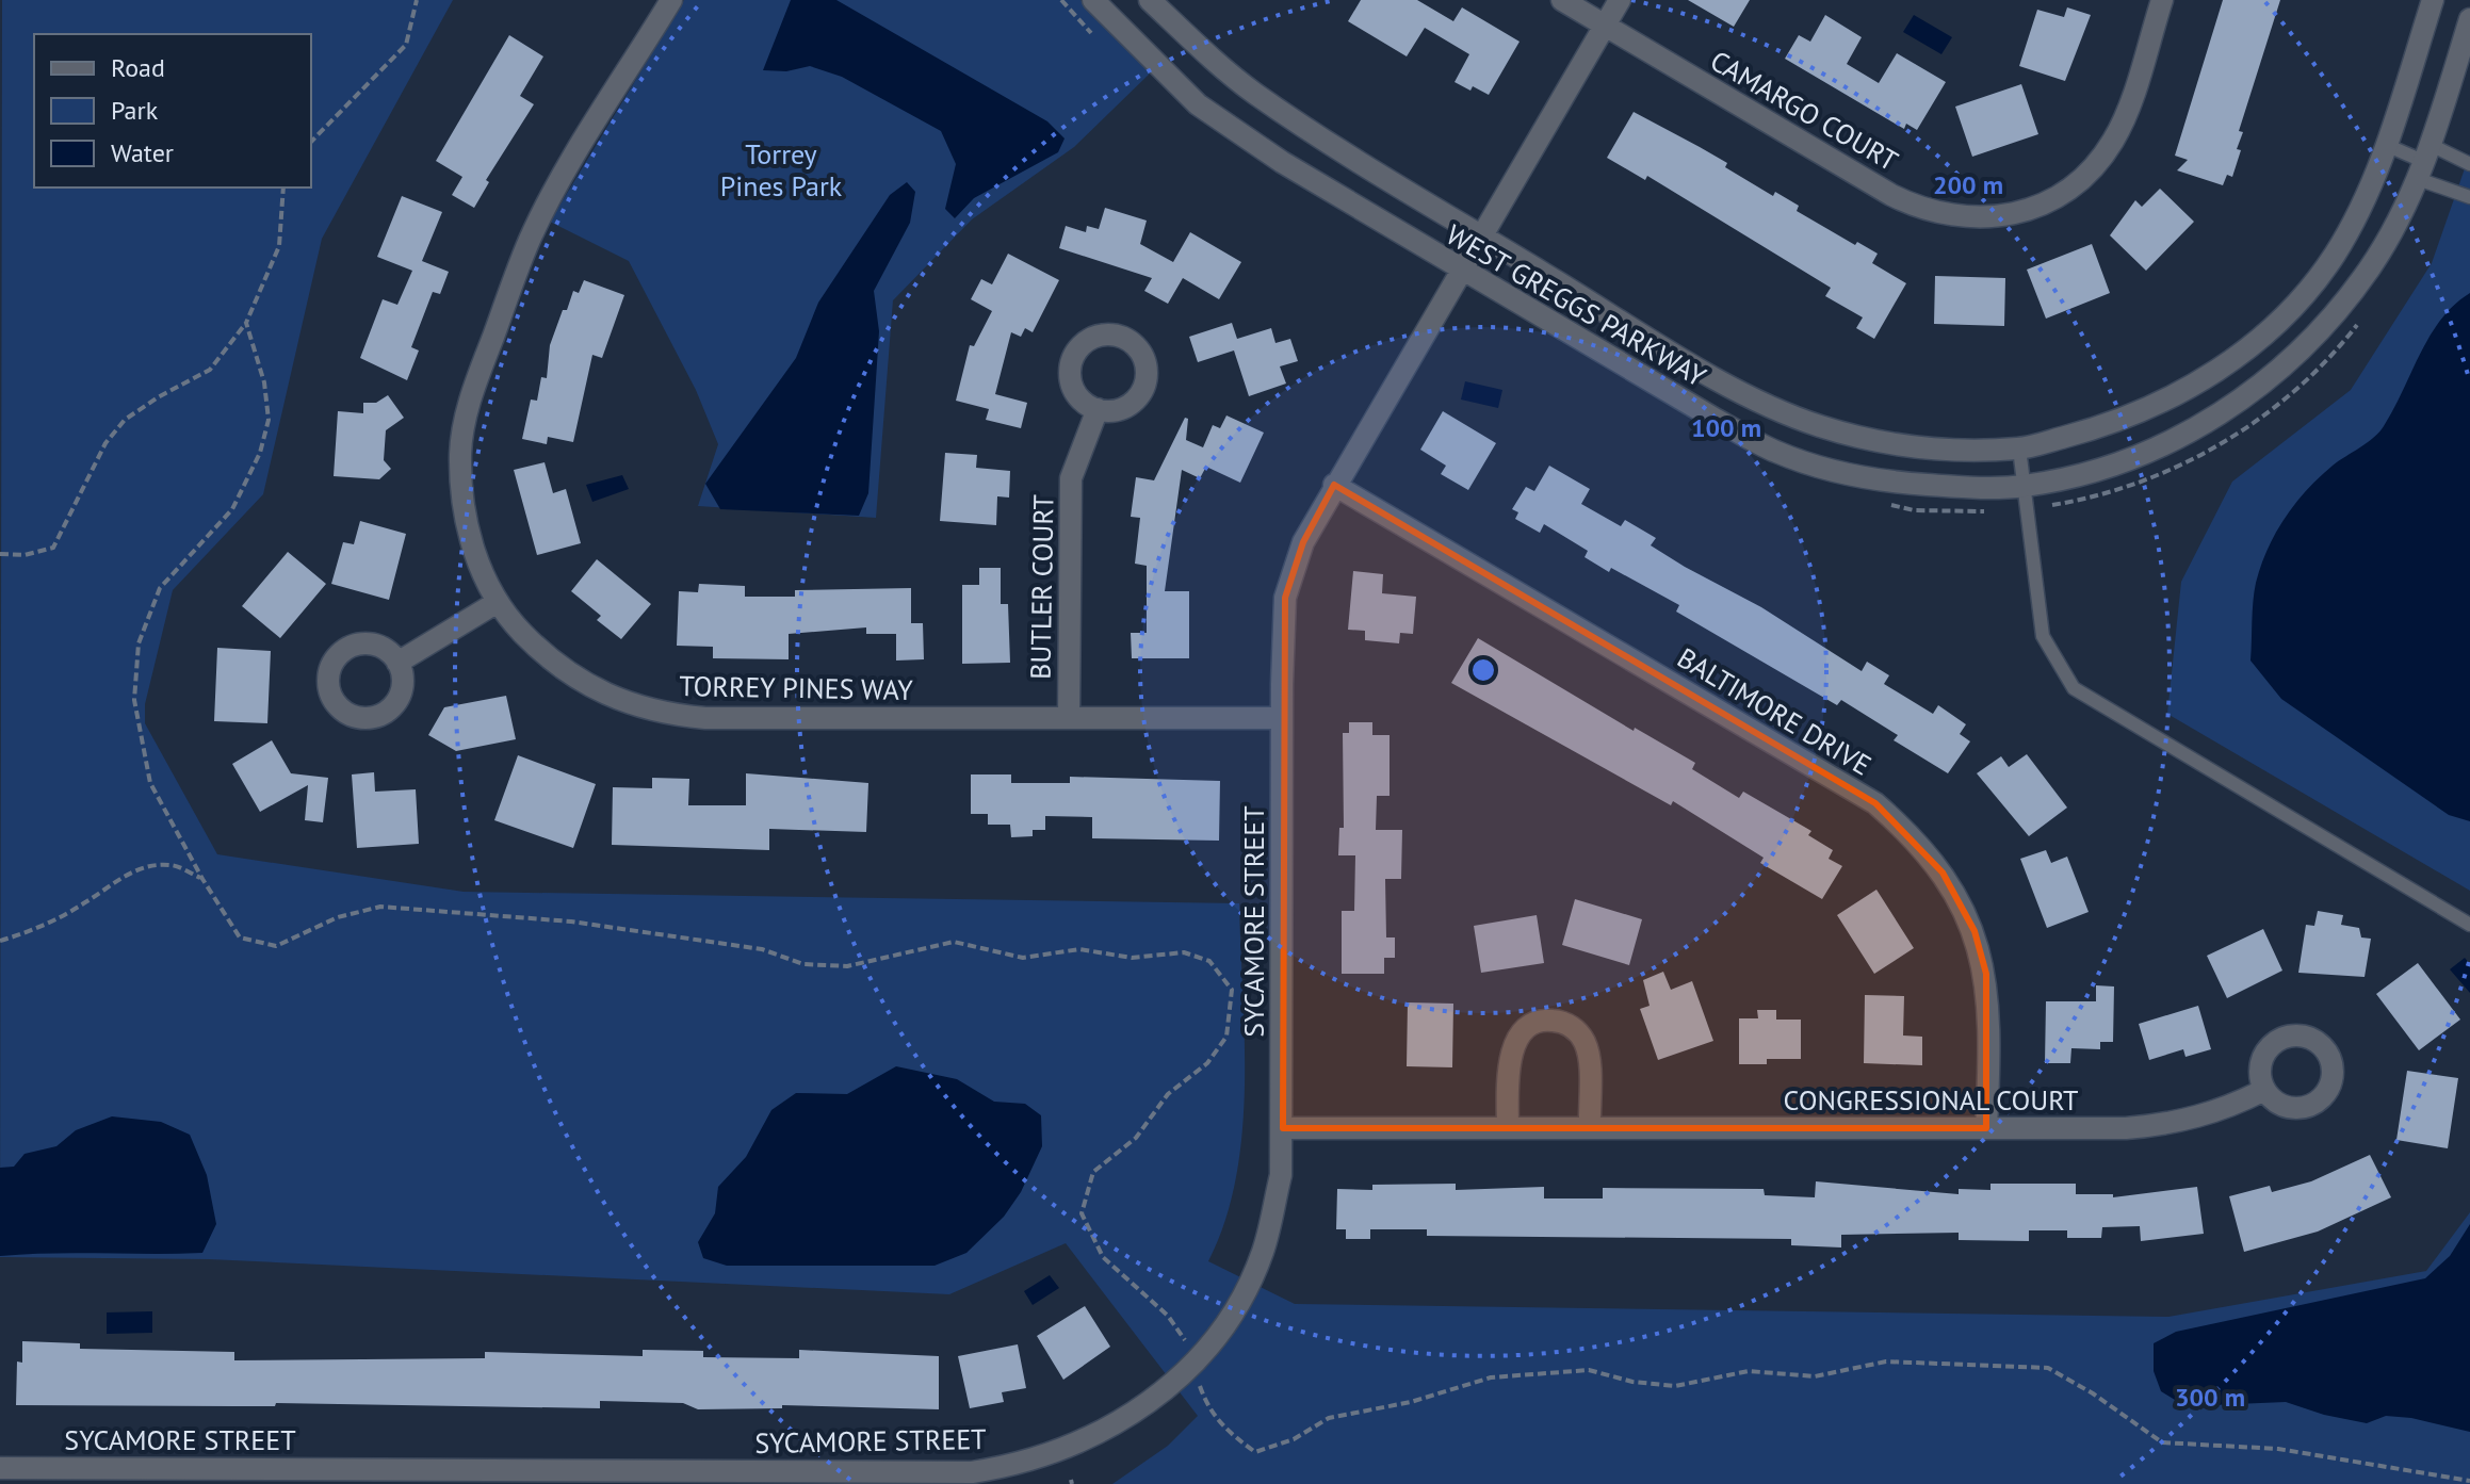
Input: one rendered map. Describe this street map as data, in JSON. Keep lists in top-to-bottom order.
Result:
{
  "streets": {
    "street": [
      "CAMARGO COURT",
      "WEST GREGGS PARKWAY",
      "BUTLER COURT",
      "TORREY PINES WAY",
      "BALTIMORE DRIVE",
      "SYCAMORE STREET",
      "CONGRESSIONAL COURT"
    ]
  },
  "crossings": [
    ["CAMARGO COURT", "SYCAMORE STREET"],
    ["WEST GREGGS PARKWAY", "SYCAMORE STREET"],
    ["BUTLER COURT", "TORREY PINES WAY"],
    ["TORREY PINES WAY", "SYCAMORE STREET"],
    ["BALTIMORE DRIVE", "SYCAMORE STREET"],
    ["BALTIMORE DRIVE", "CONGRESSIONAL COURT"],
    ["SYCAMORE STREET", "CONGRESSIONAL COURT"]
  ],
  "parks": ["Torrey Pines Park"],
  "legend": ["Road", "Park", "Water"],
  "rings": ["200 m", "100 m", "300 m"]
}
